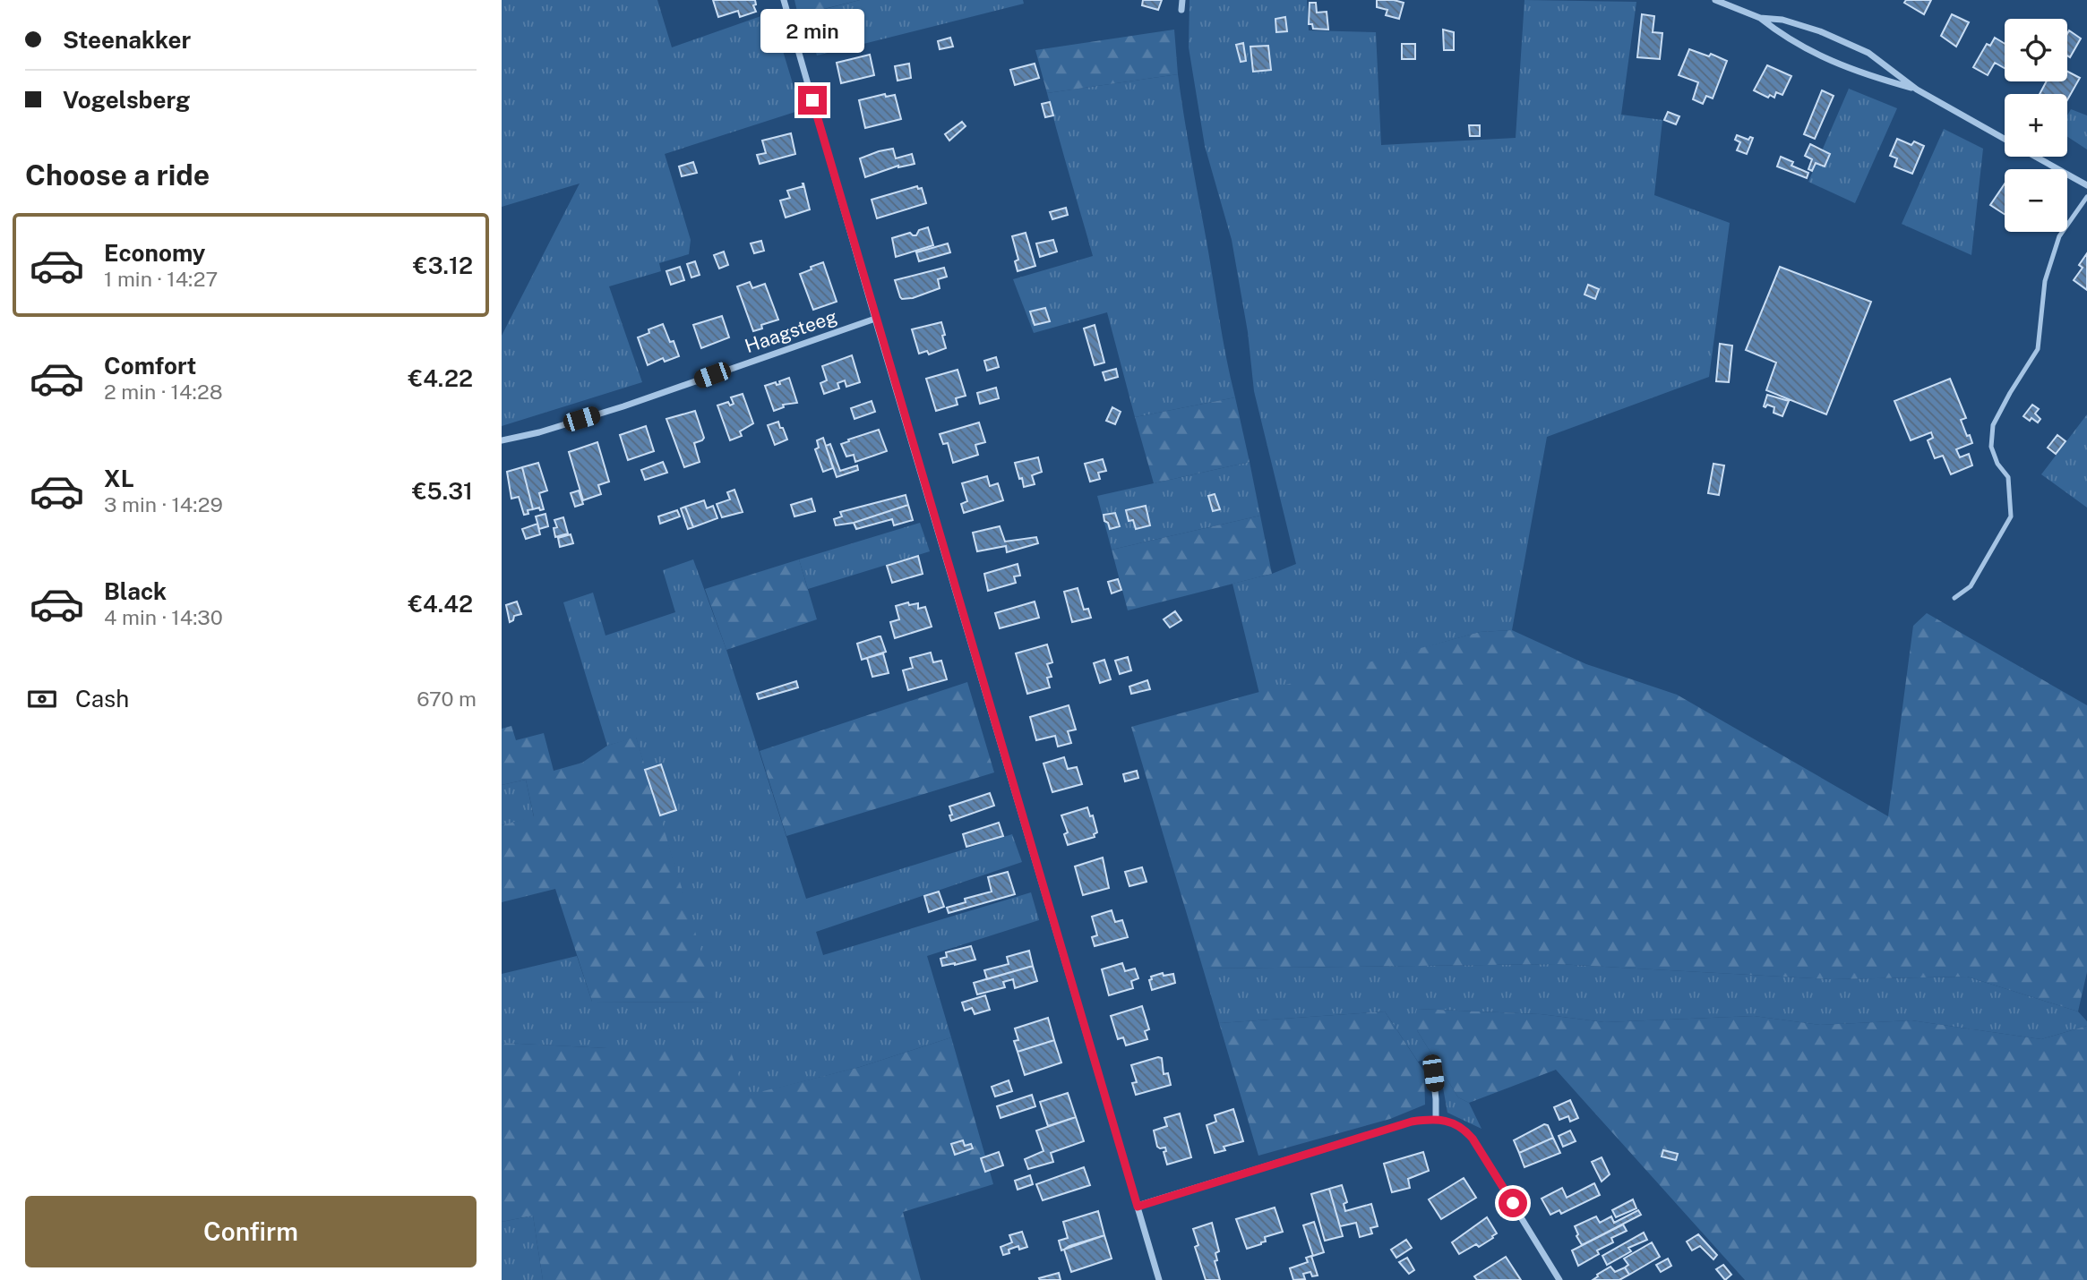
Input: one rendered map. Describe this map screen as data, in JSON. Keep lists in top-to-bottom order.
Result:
{
  "streets": {
    "street": ["Haagsteeg"]
  },
  "page": {
    "banner": ["Steenakker", "Vogelsberg"],
    "bubble": "2 min",
    "map_buttons": ["+", "−"],
    "heading": "Choose a ride",
    "list": [
      {
        "name": "Economy",
        "note": "1 min · 14:27",
        "value": "€3.12"
      },
      {
        "name": "Comfort",
        "note": "2 min · 14:28",
        "value": "€4.22"
      },
      {
        "name": "XL",
        "note": "3 min · 14:29",
        "value": "€5.31"
      },
      {
        "name": "Black",
        "note": "4 min · 14:30",
        "value": "€4.42"
      }
    ],
    "pay": ["Cash", "670 m"],
    "buttons": "Confirm"
  }
}
